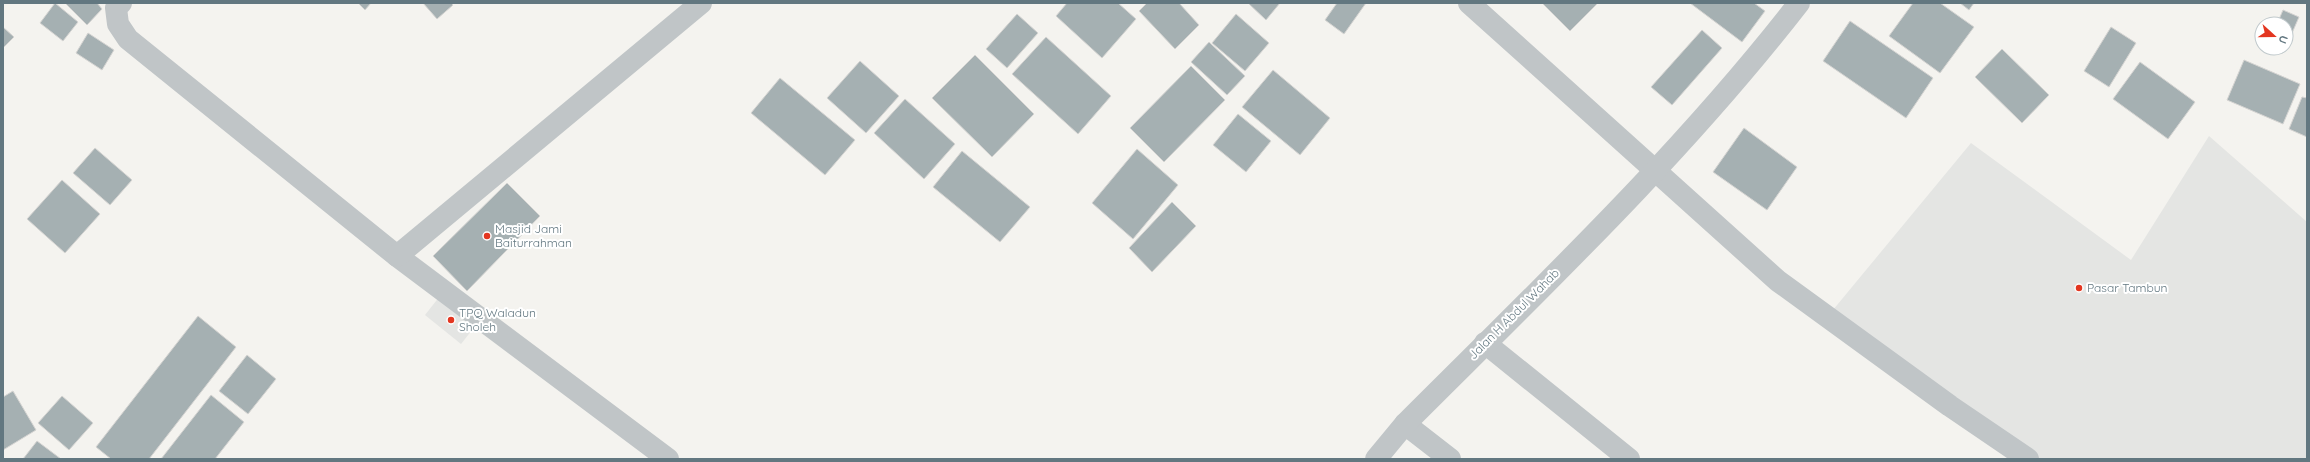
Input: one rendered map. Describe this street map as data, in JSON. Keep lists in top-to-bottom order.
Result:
{
  "streets": {
    "street": ["Jalan H Abdul Wahab"]
  },
  "places": ["Masjid Jami Baiturrahman", "Pasar Tambun", "TPQ Waladun Sholeh"],
  "north": "right"
}
